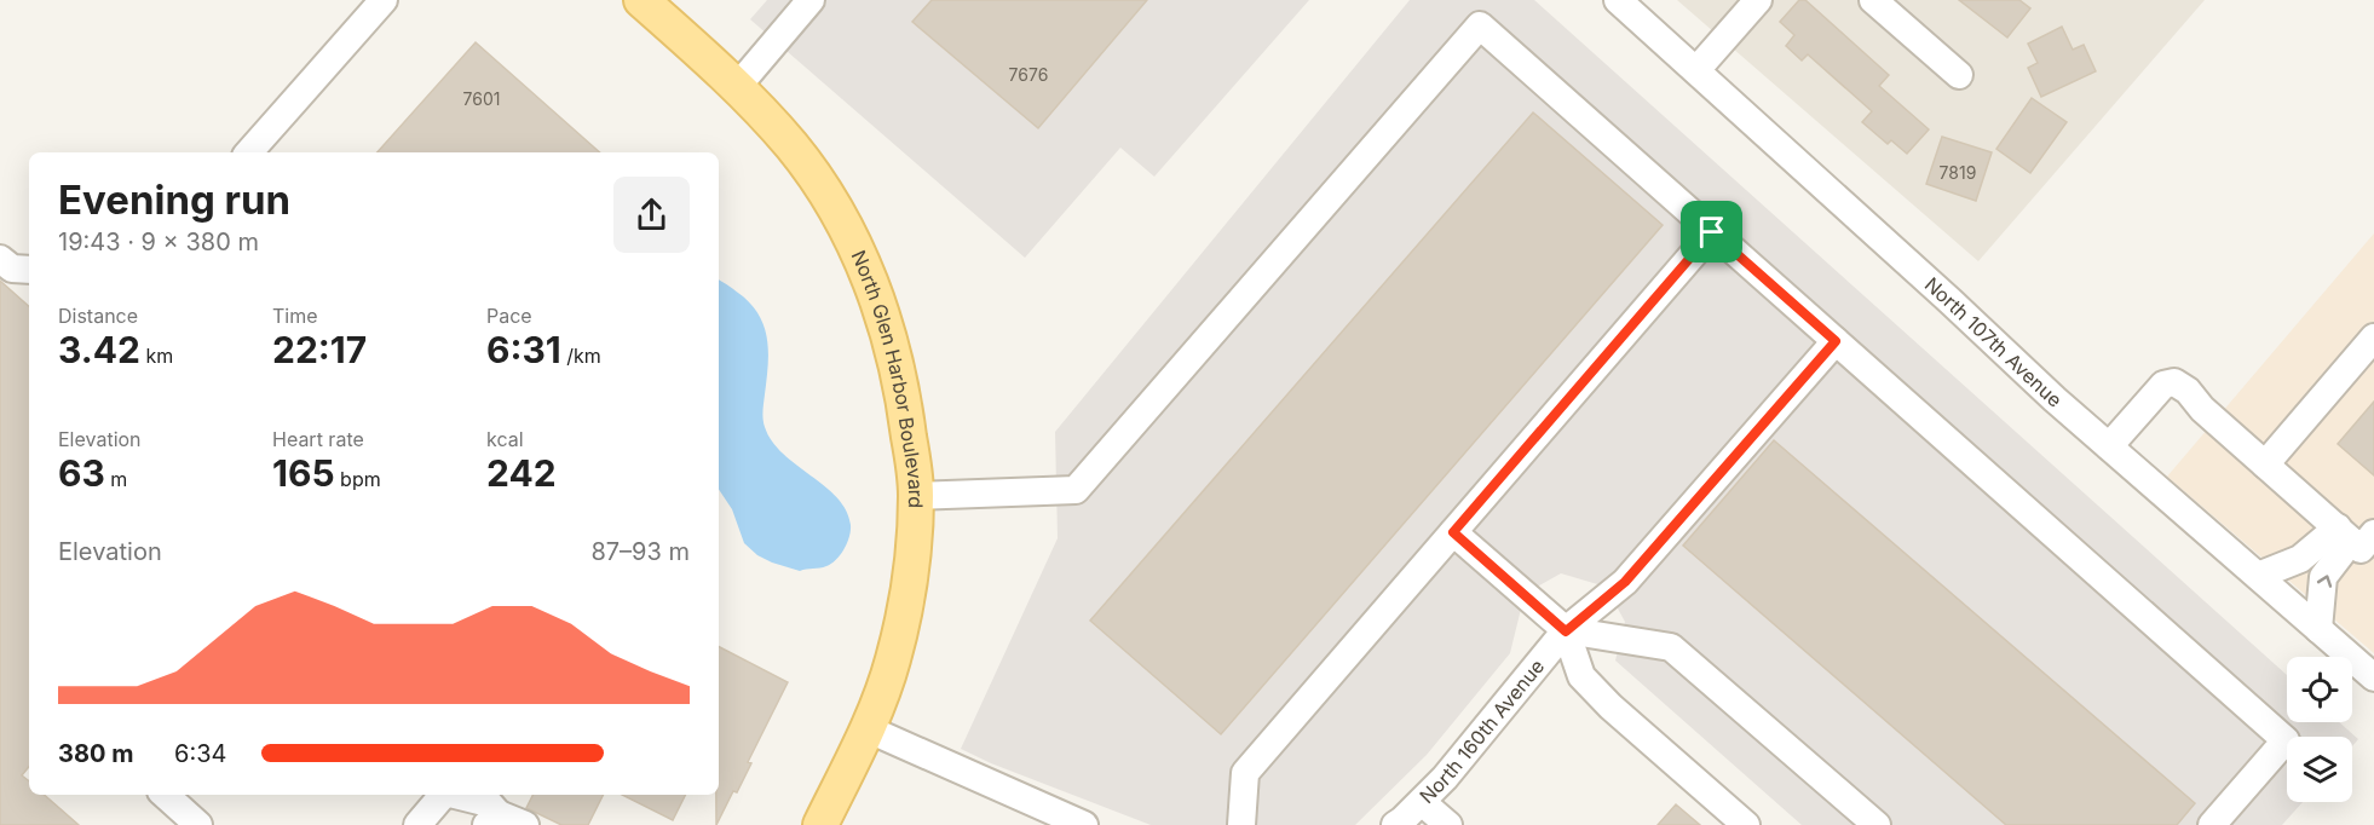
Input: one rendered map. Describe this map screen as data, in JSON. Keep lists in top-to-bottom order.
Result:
{
  "streets": {
    "main road": ["North Glen Harbor Boulevard"],
    "street": ["North 107th Avenue", "North 160th Avenue"]
  },
  "house_numbers": ["7676", "7601", "7819"],
  "page": {
    "heading": ["Evening run", "19:43 · 9 × 380 m"],
    "stats": [
      ["Distance", "3.42 km"],
      ["Time", "22:17"],
      ["Pace", "6:31 /km"],
      ["Elevation", "63 m"],
      ["Heart rate", "165 bpm"],
      ["kcal", "242"]
    ],
    "chart": ["Elevation", "87–93 m"],
    "list": [
      {
        "name": "380 m",
        "note": "6:34"
      }
    ]
  }
}
